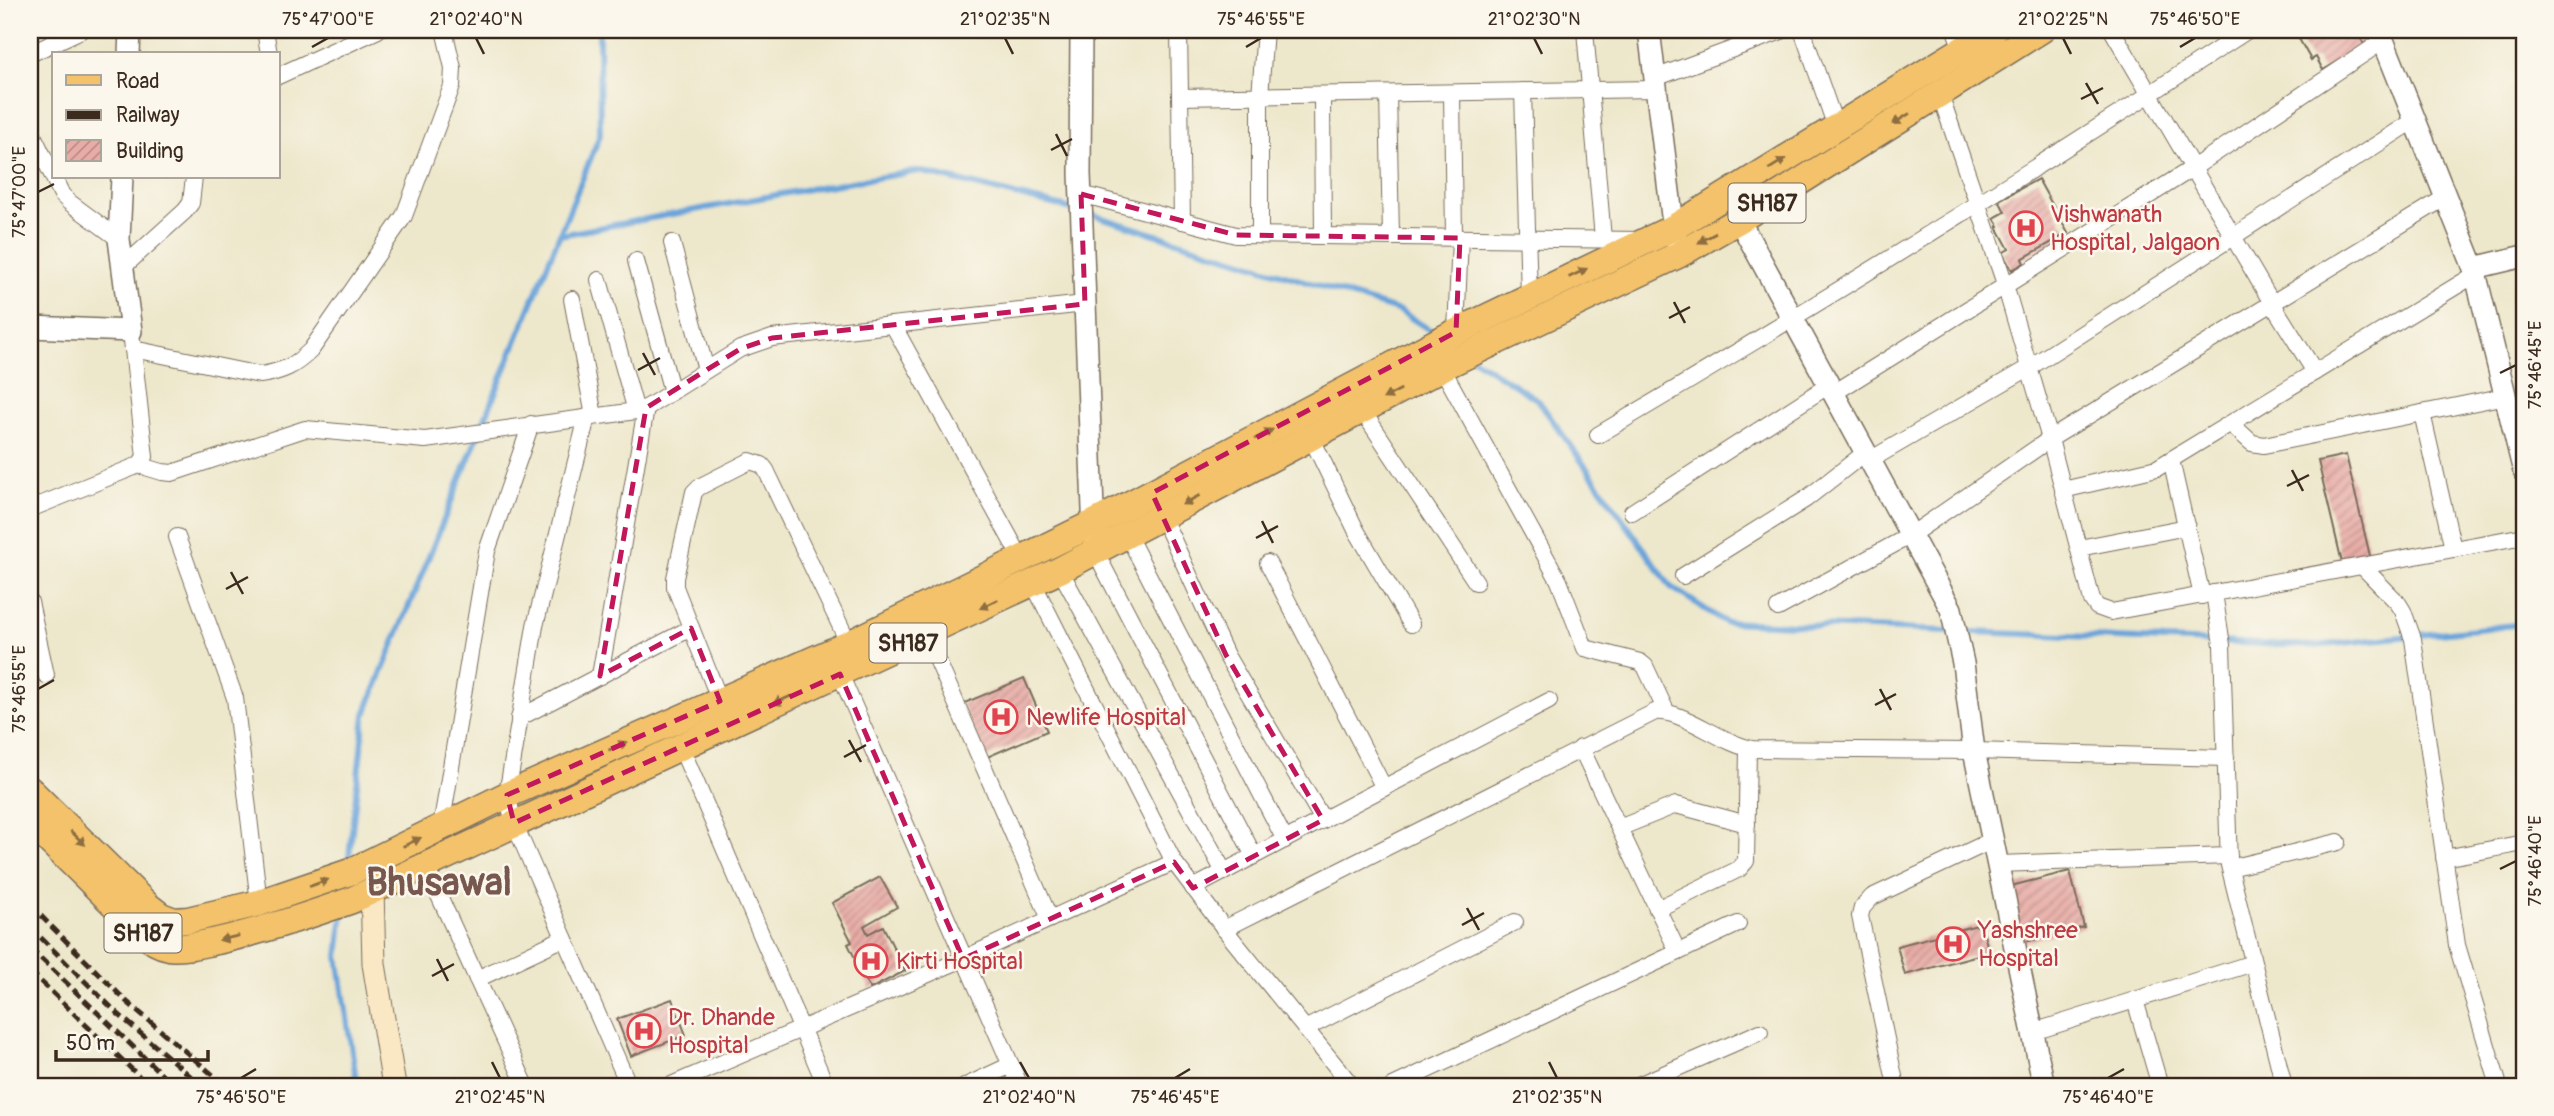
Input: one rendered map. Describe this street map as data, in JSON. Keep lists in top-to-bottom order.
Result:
{
  "streets": {
    "main road": ["SH187"]
  },
  "districts": ["Bhusawal"],
  "places": {
    "hospital": [
      "Vishwanath Hospital, Jalgaon",
      "Newlife Hospital",
      "Yashshree Hospital",
      "Kirti Hospital",
      "Dr. Dhande Hospital"
    ]
  },
  "legend": ["Road", "Railway", "Building"],
  "scale_bar": "50 m",
  "coordinates": [
    "75°47'00\"E",
    "21°02'40\"N",
    "21°02'35\"N",
    "75°46'55\"E",
    "21°02'30\"N",
    "21°02'25\"N",
    "75°46'50\"E",
    "75°46'45\"E",
    "75°46'40\"E",
    "21°02'45\"N"
  ]
}
